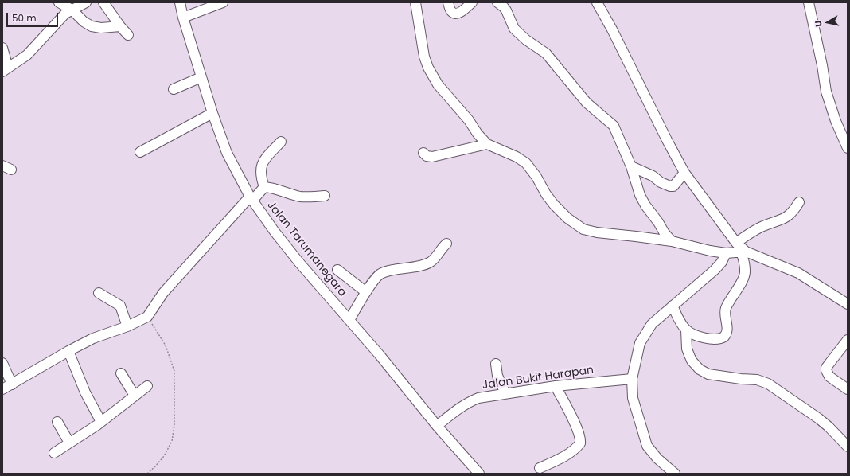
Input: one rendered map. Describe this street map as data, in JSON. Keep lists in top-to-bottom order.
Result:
{
  "streets": {
    "street": ["Jalan Tarumanegara", "Jalan Bukit Harapan"]
  },
  "crossings": [
    ["Jalan Tarumanegara", "Jalan Bukit Harapan"]
  ],
  "scale_bar": "50 m",
  "north": "left"
}
